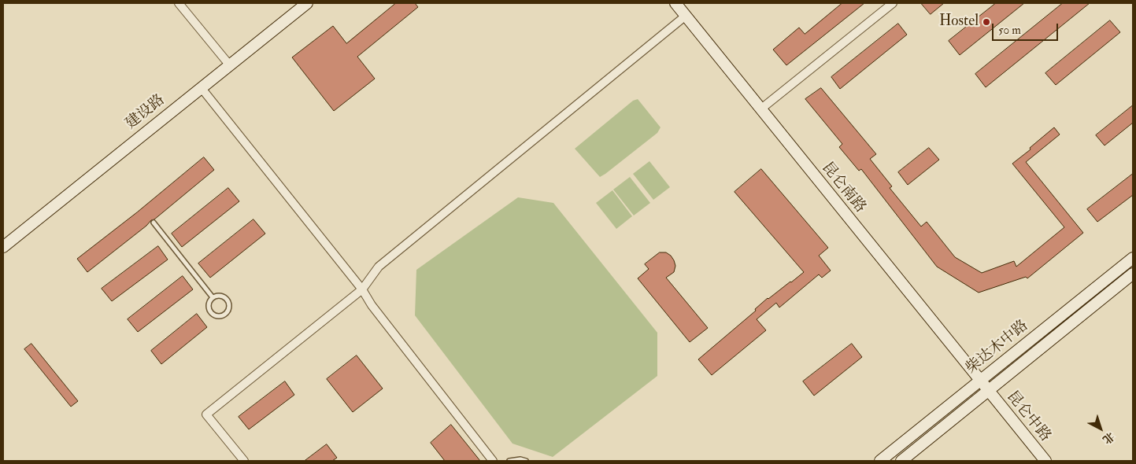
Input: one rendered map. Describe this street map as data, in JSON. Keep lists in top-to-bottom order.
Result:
{
  "streets": {
    "main road": [
      "建设路",
      "昆仑南路",
      "柴达木中路",
      "昆仑中路"
    ]
  },
  "crossings": [
    ["昆仑南路", "柴达木中路"],
    ["昆仑南路", "昆仑中路"],
    ["柴达木中路", "昆仑中路"]
  ],
  "places": ["Hostel"],
  "scale_bar": "50 m",
  "north": "bottom right"
}
